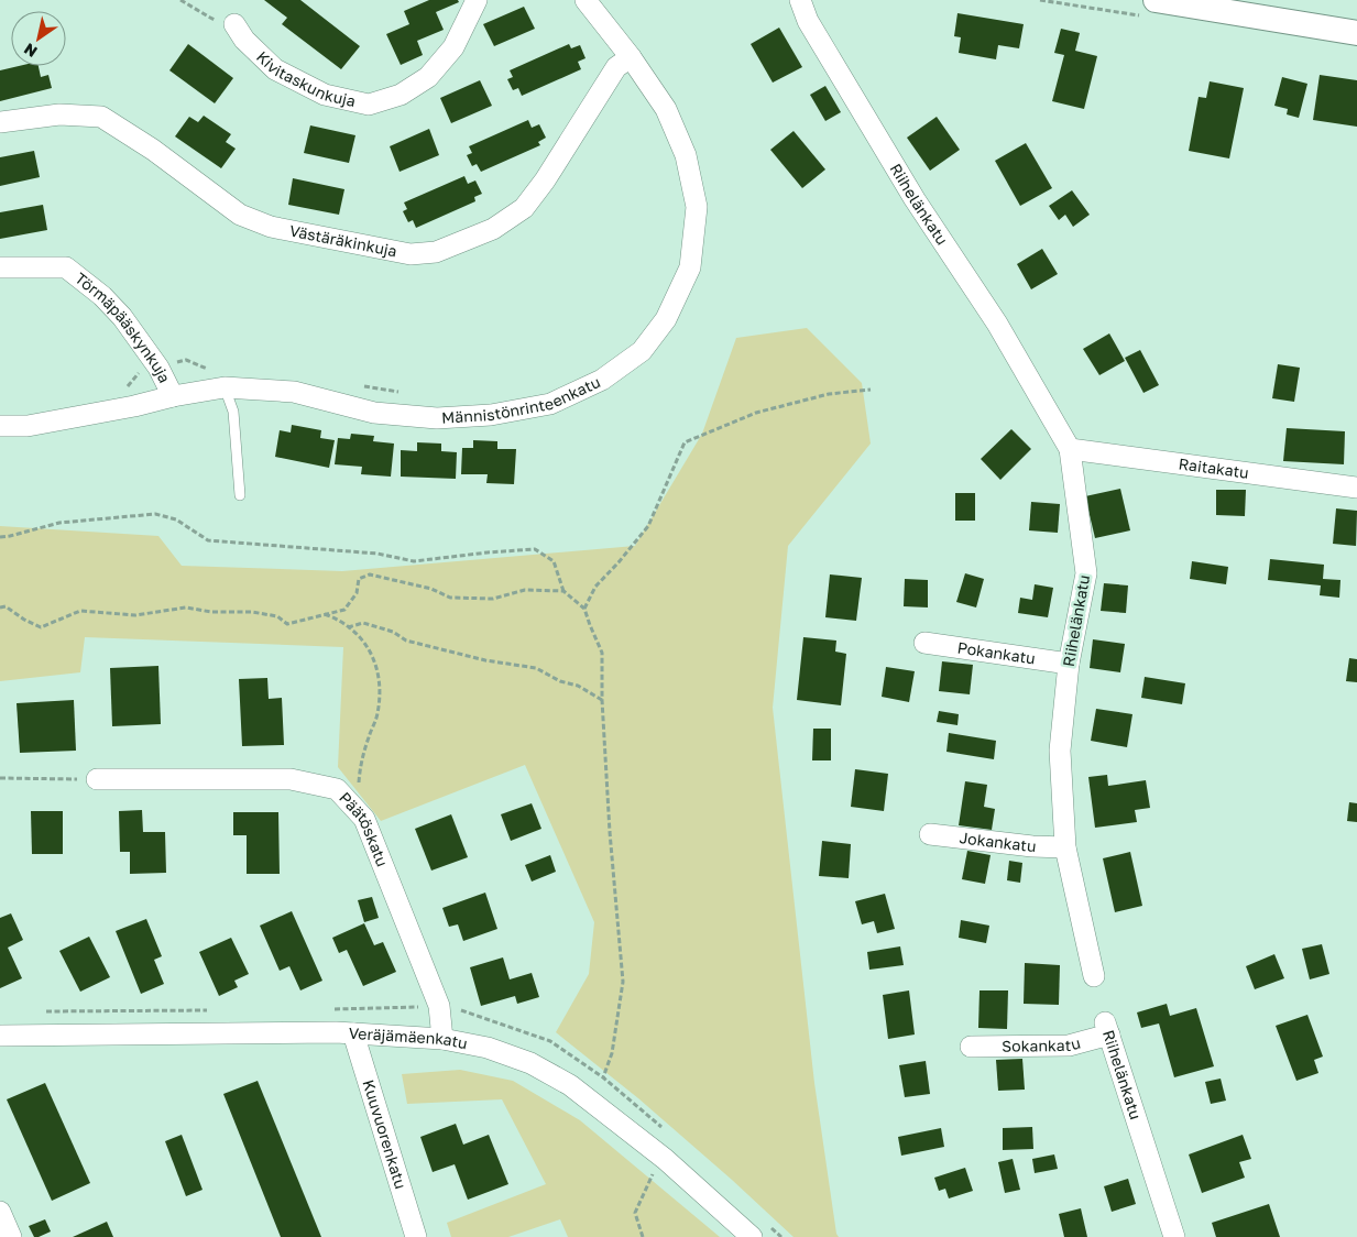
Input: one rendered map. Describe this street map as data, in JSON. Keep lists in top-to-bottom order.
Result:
{
  "streets": {
    "street": [
      "Kivitaskunkuja",
      "Riihelänkatu",
      "Västäräkinkuja",
      "Törmäpääskynkuja",
      "Männistönrinteenkatu",
      "Raitakatu",
      "Pokankatu",
      "Päätöskatu",
      "Jokankatu",
      "Veräjämäenkatu",
      "Sokankatu",
      "Kuuvuorenkatu"
    ]
  },
  "crossings": [
    ["Riihelänkatu", "Raitakatu"],
    ["Riihelänkatu", "Pokankatu"],
    ["Riihelänkatu", "Jokankatu"],
    ["Riihelänkatu", "Sokankatu"],
    ["Västäräkinkuja", "Männistönrinteenkatu"],
    ["Törmäpääskynkuja", "Männistönrinteenkatu"],
    ["Päätöskatu", "Veräjämäenkatu"],
    ["Veräjämäenkatu", "Kuuvuorenkatu"]
  ],
  "north": "bottom left"
}
